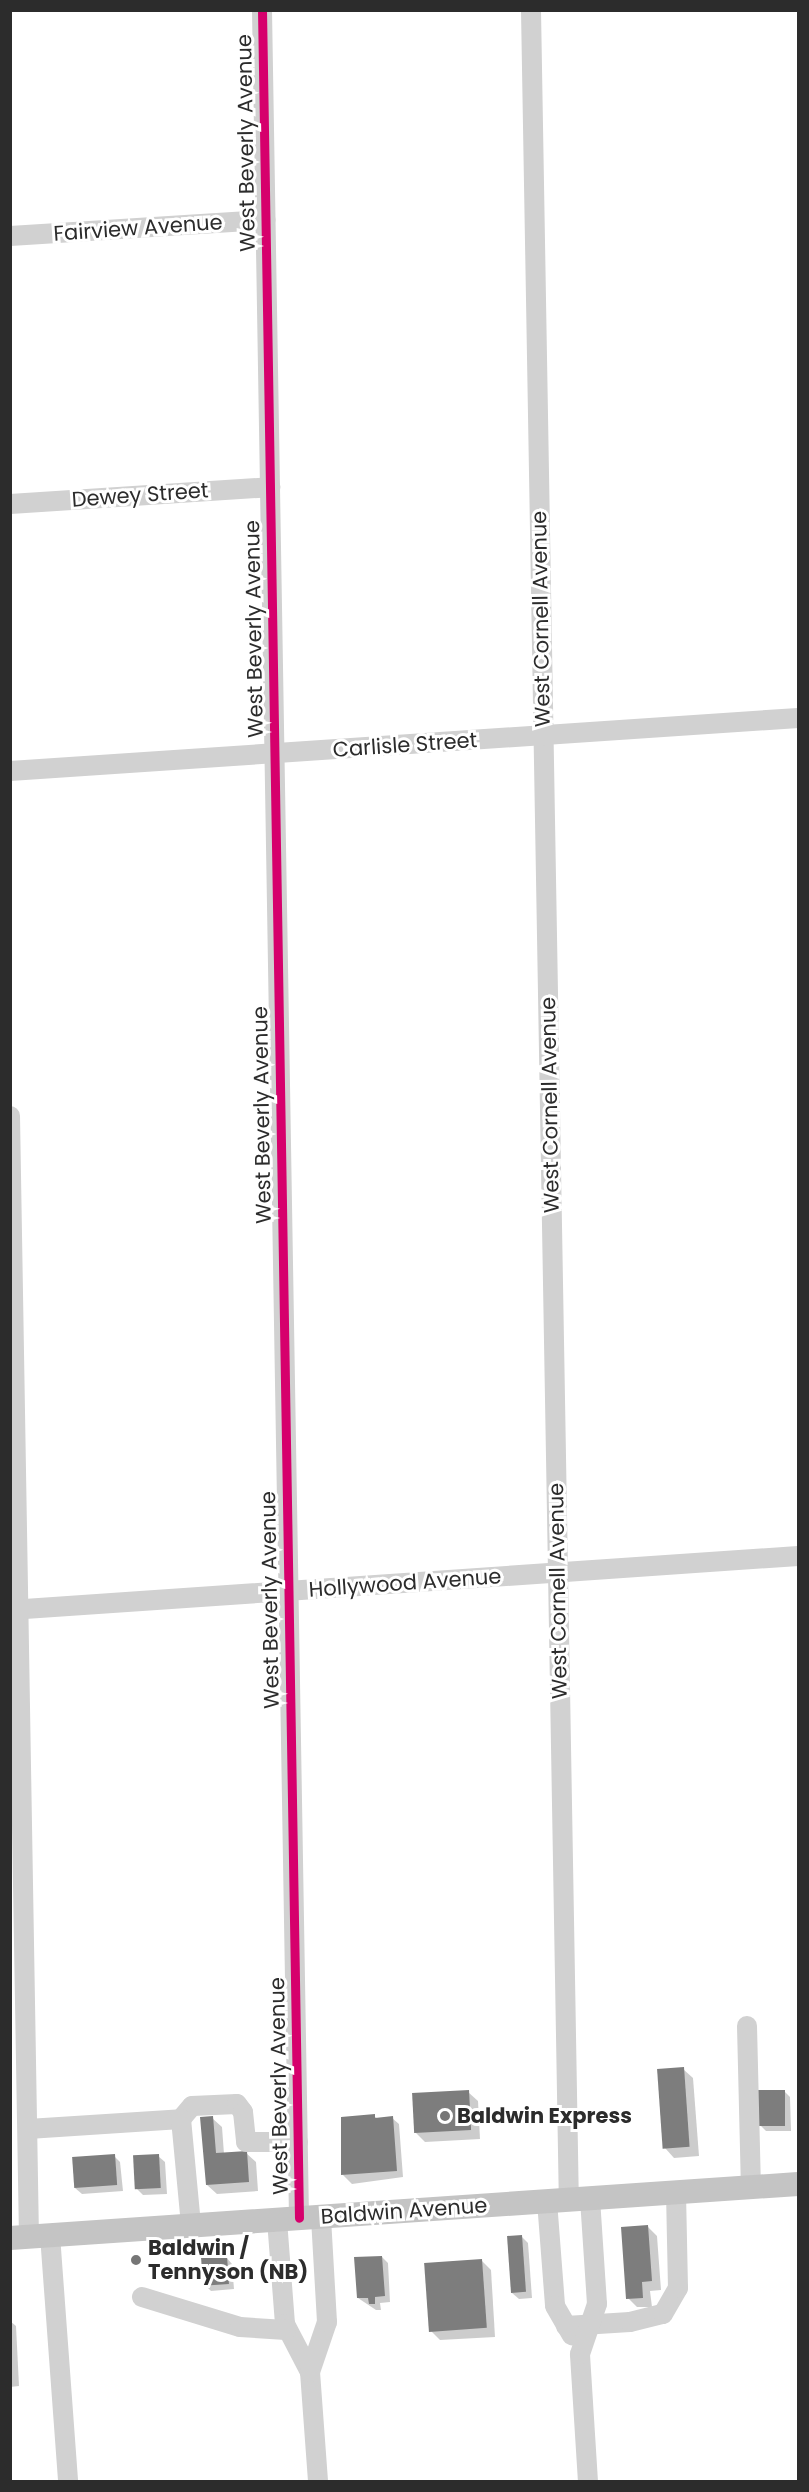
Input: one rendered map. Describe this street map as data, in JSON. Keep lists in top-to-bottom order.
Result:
{
  "streets": {
    "main road": ["Baldwin Avenue"],
    "street": [
      "West Beverly Avenue",
      "Fairview Avenue",
      "Dewey Street",
      "West Cornell Avenue",
      "Carlisle Street",
      "Hollywood Avenue"
    ]
  },
  "crossings": [
    ["West Beverly Avenue", "Fairview Avenue"],
    ["West Beverly Avenue", "Dewey Street"],
    ["West Beverly Avenue", "Carlisle Street"],
    ["West Beverly Avenue", "Hollywood Avenue"],
    ["West Beverly Avenue", "Baldwin Avenue"],
    ["West Cornell Avenue", "Carlisle Street"],
    ["West Cornell Avenue", "Hollywood Avenue"],
    ["West Cornell Avenue", "Baldwin Avenue"]
  ],
  "places": ["Baldwin Express", "Baldwin / Tennyson (NB)"]
}
